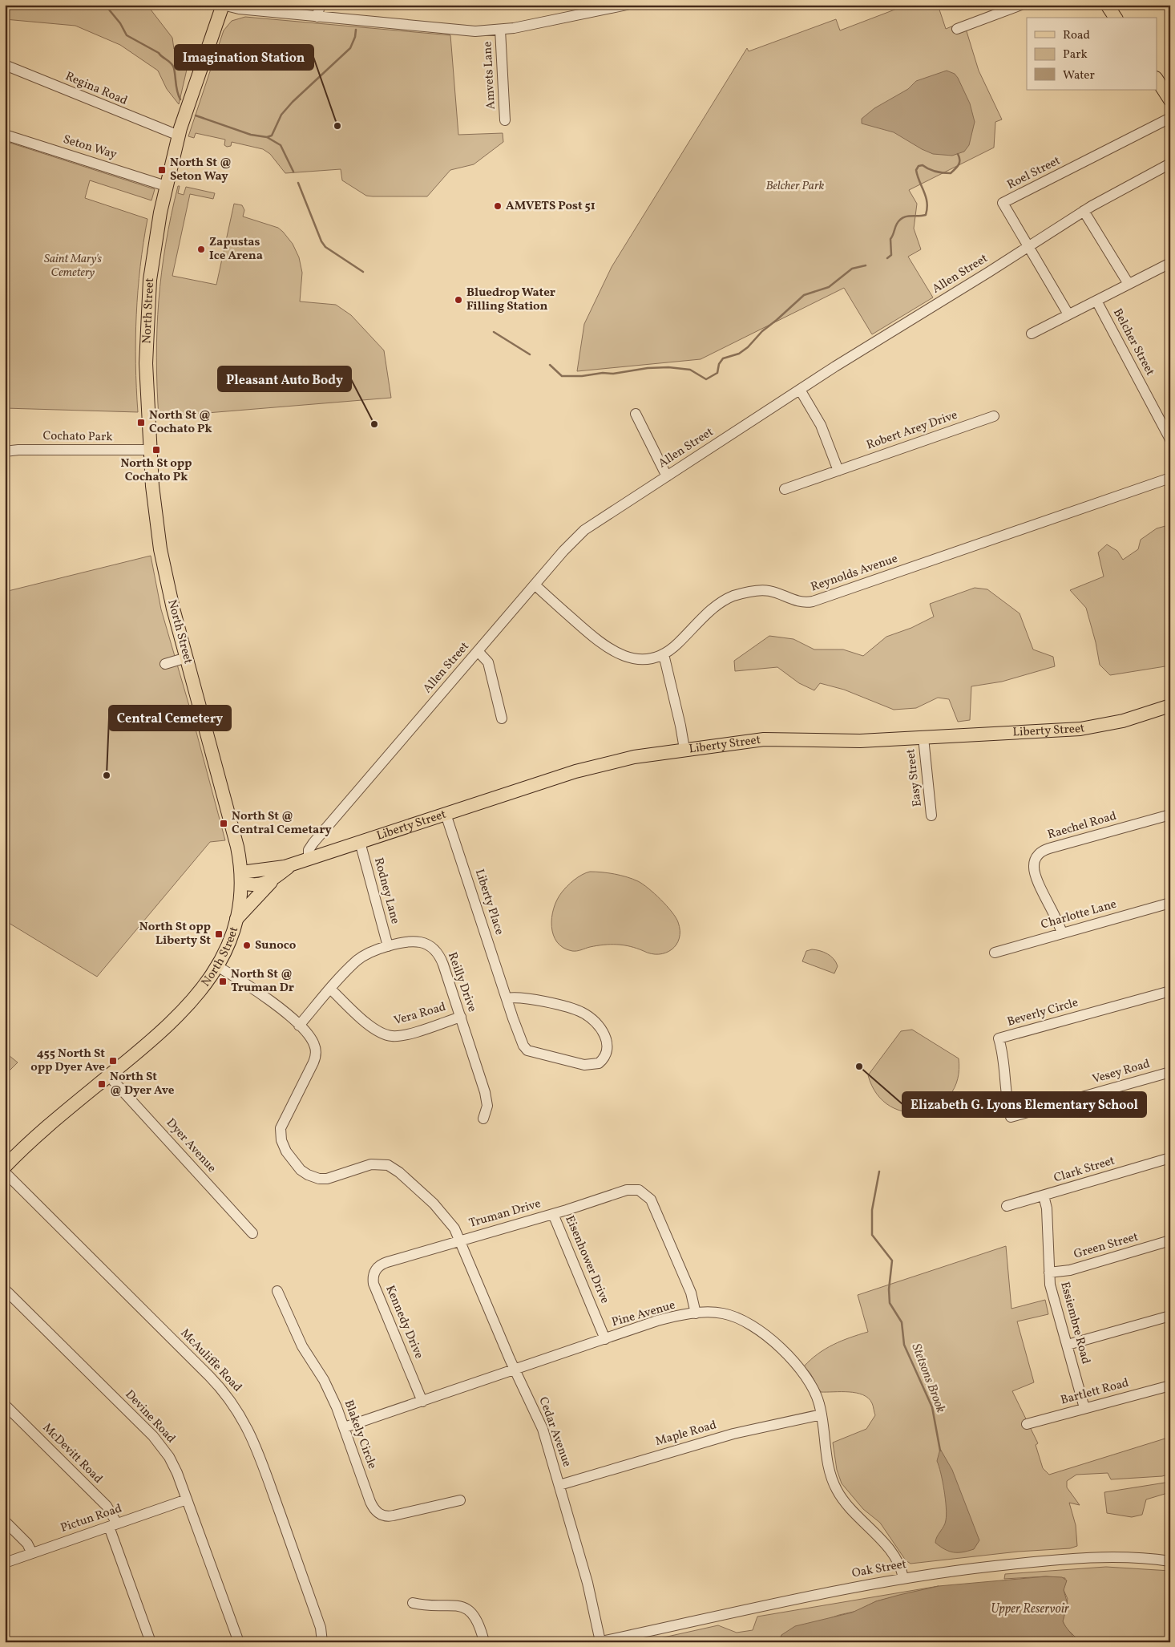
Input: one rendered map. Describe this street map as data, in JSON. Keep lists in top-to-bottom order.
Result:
{
  "streets": {
    "main road": ["North Street", "Liberty Street"],
    "street": [
      "Amvets Lane",
      "Regina Road",
      "Seton Way",
      "Roel Street",
      "Allen Street",
      "Belcher Street",
      "Robert Arey Drive",
      "Cochato Park",
      "Reynolds Avenue",
      "Easy Street",
      "Raechel Road",
      "Rodney Lane",
      "Liberty Place",
      "Charlotte Lane",
      "Reilly Drive",
      "Beverly Circle",
      "Vera Road",
      "Vesey Road",
      "Dyer Avenue",
      "Clark Street",
      "Truman Drive",
      "Green Street",
      "Eisenhower Drive",
      "Pine Avenue",
      "Kennedy Drive",
      "Essiembre Road",
      "McAuliffe Road",
      "Bartlett Road",
      "Devine Road",
      "Cedar Avenue",
      "Maple Road",
      "Blakely Circle",
      "McDevitt Road",
      "Pictun Road",
      "Oak Street"
    ]
  },
  "crossings": [
    ["Regina Road", "North Street"],
    ["Seton Way", "North Street"],
    ["Roel Street", "Allen Street"],
    ["Allen Street", "Reynolds Avenue"],
    ["Allen Street", "Liberty Street"],
    ["North Street", "Cochato Park"],
    ["North Street", "Liberty Street"],
    ["North Street", "Dyer Avenue"],
    ["North Street", "Truman Drive"],
    ["Liberty Street", "Easy Street"],
    ["Liberty Street", "Rodney Lane"],
    ["Liberty Street", "Liberty Place"],
    ["Raechel Road", "Charlotte Lane"],
    ["Rodney Lane", "Reilly Drive"],
    ["Rodney Lane", "Vera Road"],
    ["Reilly Drive", "Vera Road"],
    ["Reilly Drive", "Truman Drive"],
    ["Beverly Circle", "Vesey Road"],
    ["Clark Street", "Essiembre Road"],
    ["Truman Drive", "Eisenhower Drive"],
    ["Truman Drive", "Pine Avenue"],
    ["Truman Drive", "Kennedy Drive"],
    ["Truman Drive", "Cedar Avenue"],
    ["Green Street", "Essiembre Road"],
    ["Eisenhower Drive", "Pine Avenue"],
    ["Pine Avenue", "Kennedy Drive"],
    ["Pine Avenue", "Cedar Avenue"],
    ["Pine Avenue", "Maple Road"],
    ["Pine Avenue", "Blakely Circle"],
    ["Pine Avenue", "Oak Street"],
    ["Kennedy Drive", "Cedar Avenue"],
    ["Essiembre Road", "Bartlett Road"],
    ["Devine Road", "Pictun Road"],
    ["Cedar Avenue", "Maple Road"],
    ["Cedar Avenue", "Oak Street"],
    ["McDevitt Road", "Pictun Road"]
  ],
  "water": ["Stetsons Brook", "Upper Reservoir"],
  "parks": ["Belcher Park", "Saint Mary's Cemetery"],
  "places": {
    "other": [
      "Imagination Station",
      "AMVETS Post 51",
      "Zapustas Ice Arena",
      "Bluedrop Water Filling Station",
      "Pleasant Auto Body",
      "Central Cemetery",
      "Sunoco",
      "Elizabeth G. Lyons Elementary School"
    ],
    "transit": [
      "North St @ Seton Way",
      "North St @ Cochato Pk",
      "North St opp Cochato Pk",
      "North St @ Central Cemetary",
      "North St opp Liberty St",
      "North St @ Truman Dr",
      "455 North St opp Dyer Ave",
      "North St @ Dyer Ave"
    ]
  },
  "legend": ["Road", "Park", "Water"]
}
